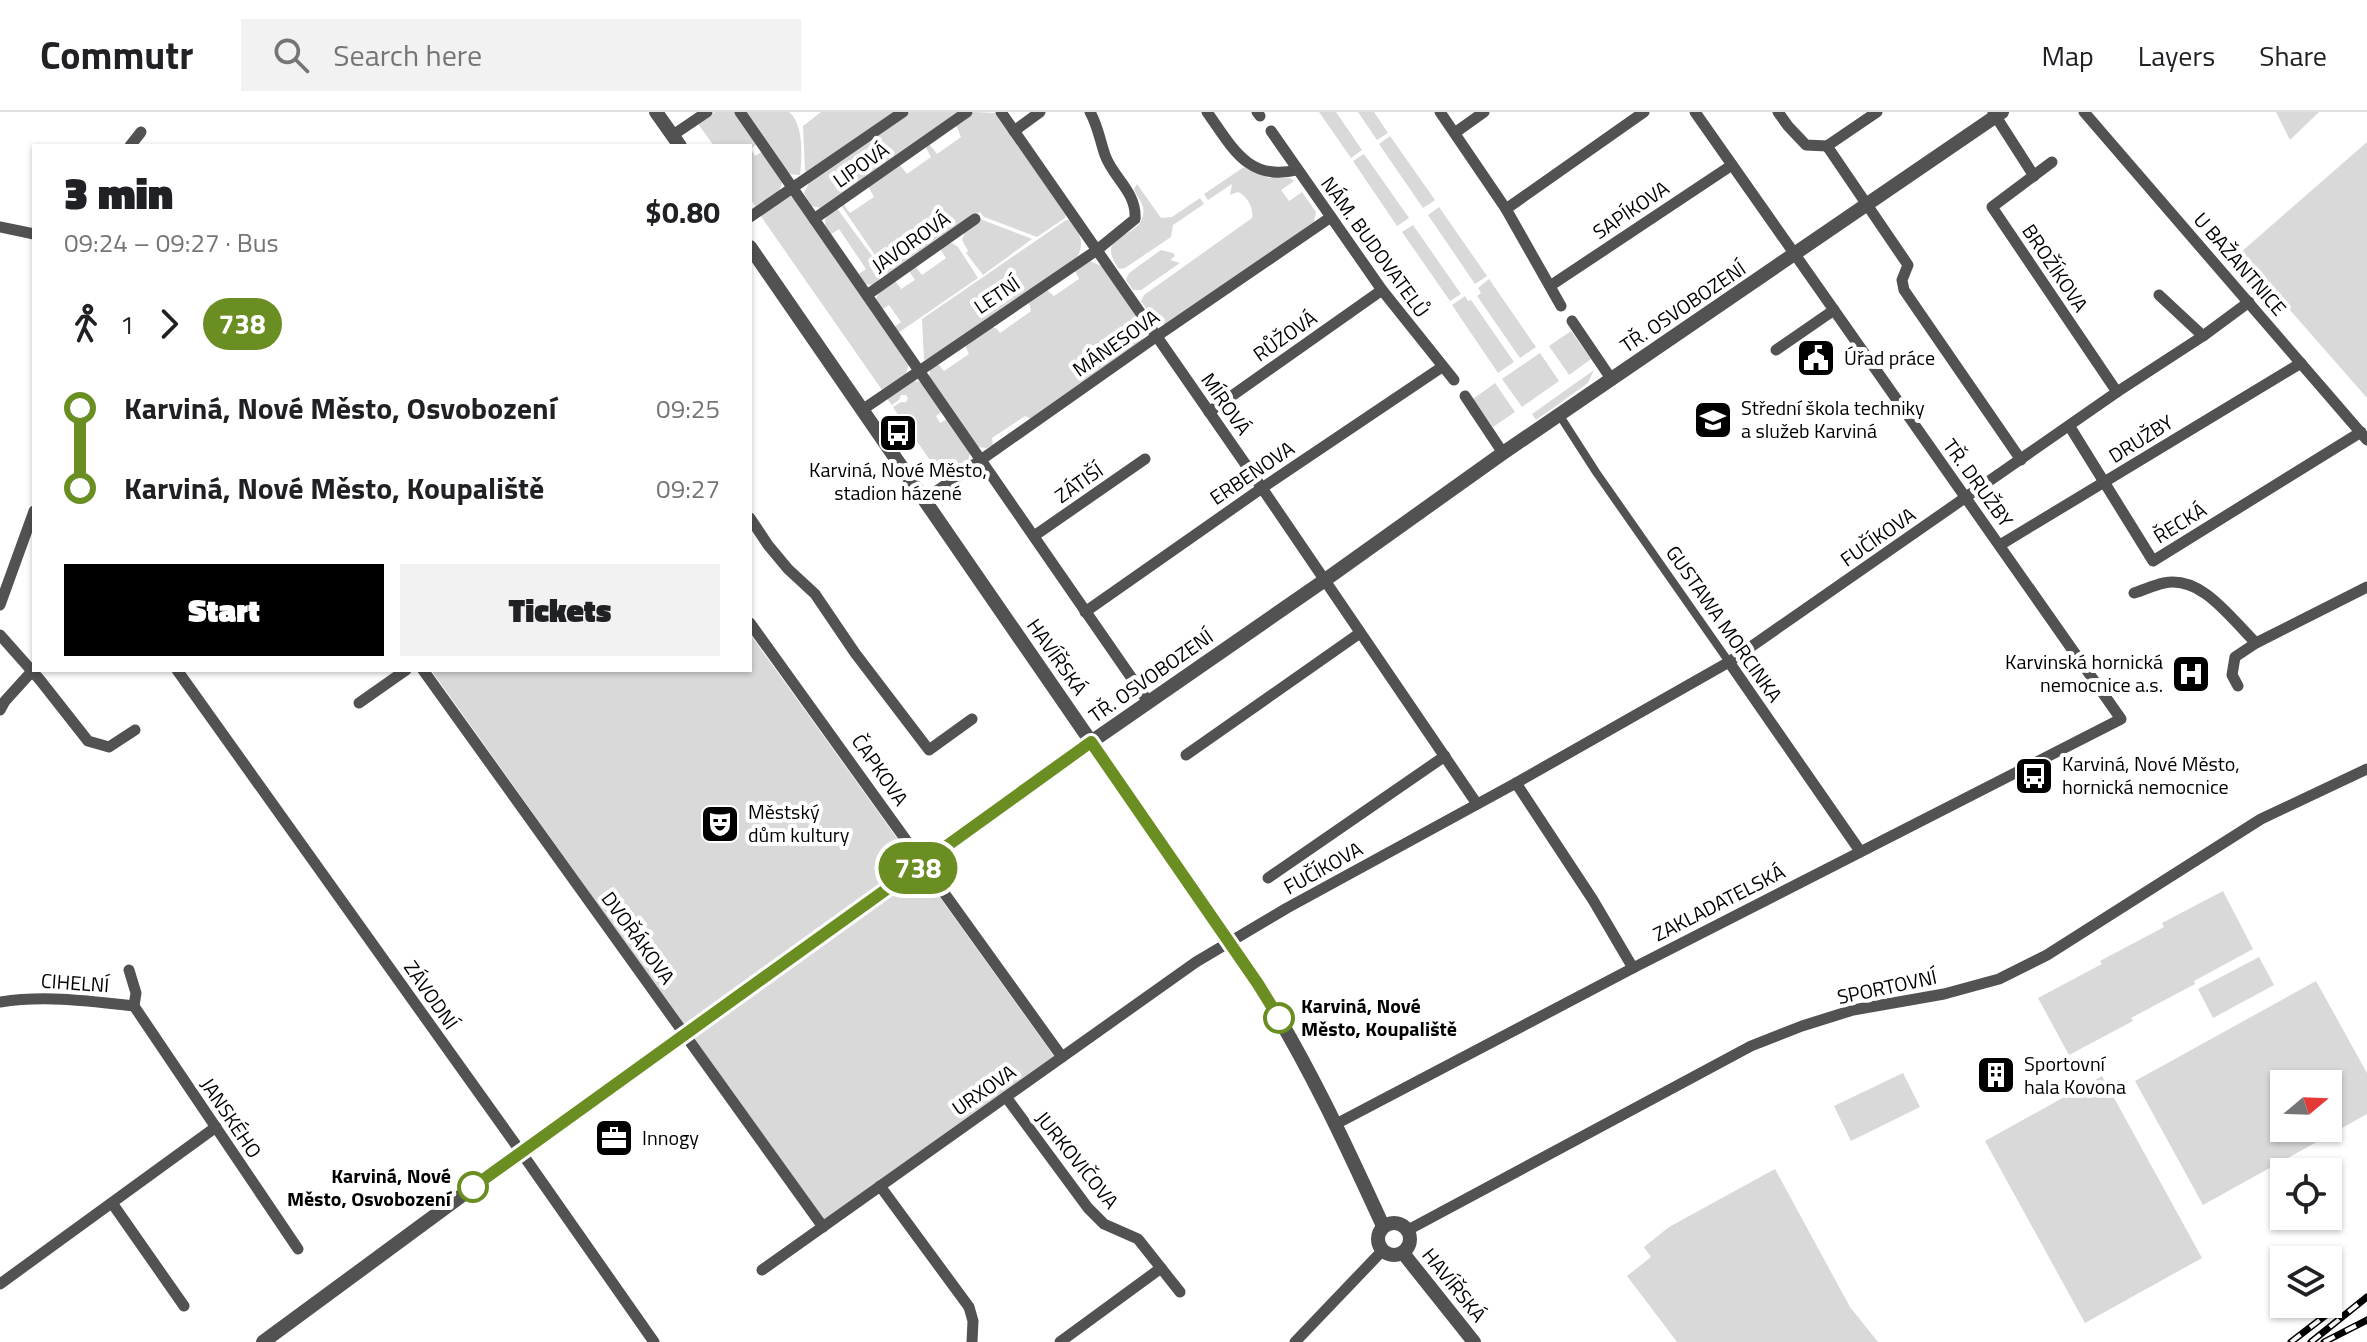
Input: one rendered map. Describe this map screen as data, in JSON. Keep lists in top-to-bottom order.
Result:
{
  "streets": {
    "street": [
      "LIPOVÁ",
      "SAPÍKOVA",
      "JAVOROVÁ",
      "NÁM. BUDOVATELŮ",
      "U BAŽANTNICE",
      "BROŽÍKOVA",
      "LETNÍ",
      "TŘ. OSVOBOZENÍ",
      "RŮŽOVÁ",
      "MÁNESOVA",
      "MÍROVÁ",
      "DRUŽBY",
      "ERBENOVA",
      "ZÁTIŠÍ",
      "TŘ. DRUŽBY",
      "ŘECKÁ",
      "FUČÍKOVA",
      "GUSTAWA MORCINKA",
      "HAVÍŘSKÁ",
      "ČAPKOVA",
      "ZAKLADATELSKÁ",
      "DVOŘÁKOVA",
      "CIHELNÍ",
      "SPORTOVNÍ",
      "ZÁVODNÍ",
      "URXOVA",
      "JANSKÉHO",
      "JURKOVIČOVA"
    ]
  },
  "crossings": [
    ["SAPÍKOVA", "TŘ. DRUŽBY"],
    ["NÁM. BUDOVATELŮ", "RŮŽOVÁ"],
    ["NÁM. BUDOVATELŮ", "MÁNESOVA"],
    ["NÁM. BUDOVATELŮ", "ERBENOVA"],
    ["U BAŽANTNICE", "DRUŽBY"],
    ["U BAŽANTNICE", "ŘECKÁ"],
    ["U BAŽANTNICE", "FUČÍKOVA"],
    ["BROŽÍKOVA", "FUČÍKOVA"],
    ["LETNÍ", "MÍROVÁ"],
    ["LETNÍ", "HAVÍŘSKÁ"],
    ["TŘ. OSVOBOZENÍ", "MÍROVÁ"],
    ["TŘ. OSVOBOZENÍ", "TŘ. DRUŽBY"],
    ["TŘ. OSVOBOZENÍ", "GUSTAWA MORCINKA"],
    ["TŘ. OSVOBOZENÍ", "HAVÍŘSKÁ"],
    ["TŘ. OSVOBOZENÍ", "ČAPKOVA"],
    ["TŘ. OSVOBOZENÍ", "DVOŘÁKOVA"],
    ["TŘ. OSVOBOZENÍ", "ZÁVODNÍ"],
    ["RŮŽOVÁ", "MÍROVÁ"],
    ["MÁNESOVA", "MÍROVÁ"],
    ["MÁNESOVA", "HAVÍŘSKÁ"],
    ["MÍROVÁ", "ERBENOVA"],
    ["DRUŽBY", "TŘ. DRUŽBY"],
    ["DRUŽBY", "ŘECKÁ"],
    ["TŘ. DRUŽBY", "FUČÍKOVA"],
    ["TŘ. DRUŽBY", "ZAKLADATELSKÁ"],
    ["ŘECKÁ", "FUČÍKOVA"],
    ["FUČÍKOVA", "GUSTAWA MORCINKA"],
    ["FUČÍKOVA", "HAVÍŘSKÁ"],
    ["FUČÍKOVA", "URXOVA"],
    ["GUSTAWA MORCINKA", "ZAKLADATELSKÁ"],
    ["HAVÍŘSKÁ", "ZAKLADATELSKÁ"],
    ["HAVÍŘSKÁ", "SPORTOVNÍ"],
    ["HAVÍŘSKÁ", "URXOVA"],
    ["ČAPKOVA", "URXOVA"],
    ["DVOŘÁKOVA", "URXOVA"],
    ["CIHELNÍ", "JANSKÉHO"],
    ["URXOVA", "JURKOVIČOVA"]
  ],
  "places": {
    "public building": ["Úřad práce"],
    "school or university": ["Střední škola techniky a služeb Karviná"],
    "bus stop": ["Karviná, Nové Město, stadion házené", "Karviná, Nové Město, hornická nemocnice"],
    "hospital": ["Karvinská hornická nemocnice a.s."],
    "theatre": ["Městský dům kultury"],
    "other": ["Karviná, Nové Město, Koupaliště", "Karviná, Nové Město, Osvobození"],
    "building": ["Sportovní hala Kovona"],
    "office": ["Innogy"]
  },
  "lines": ["bus line 738"],
  "north": "right",
  "page": {
    "header": "Commutr",
    "search": "Search here",
    "nav": ["Map", "Layers", "Share"],
    "on_map": "738",
    "heading": ["3 min", "09:24 – 09:27 · Bus", "$0.80"],
    "legs": ["1", "738"],
    "list": [
      {
        "name": "Karviná, Nové Město, Osvobození",
        "value": "09:25"
      },
      {
        "name": "Karviná, Nové Město, Koupaliště",
        "value": "09:27"
      }
    ],
    "buttons": ["Start", "Tickets"]
  }
}
